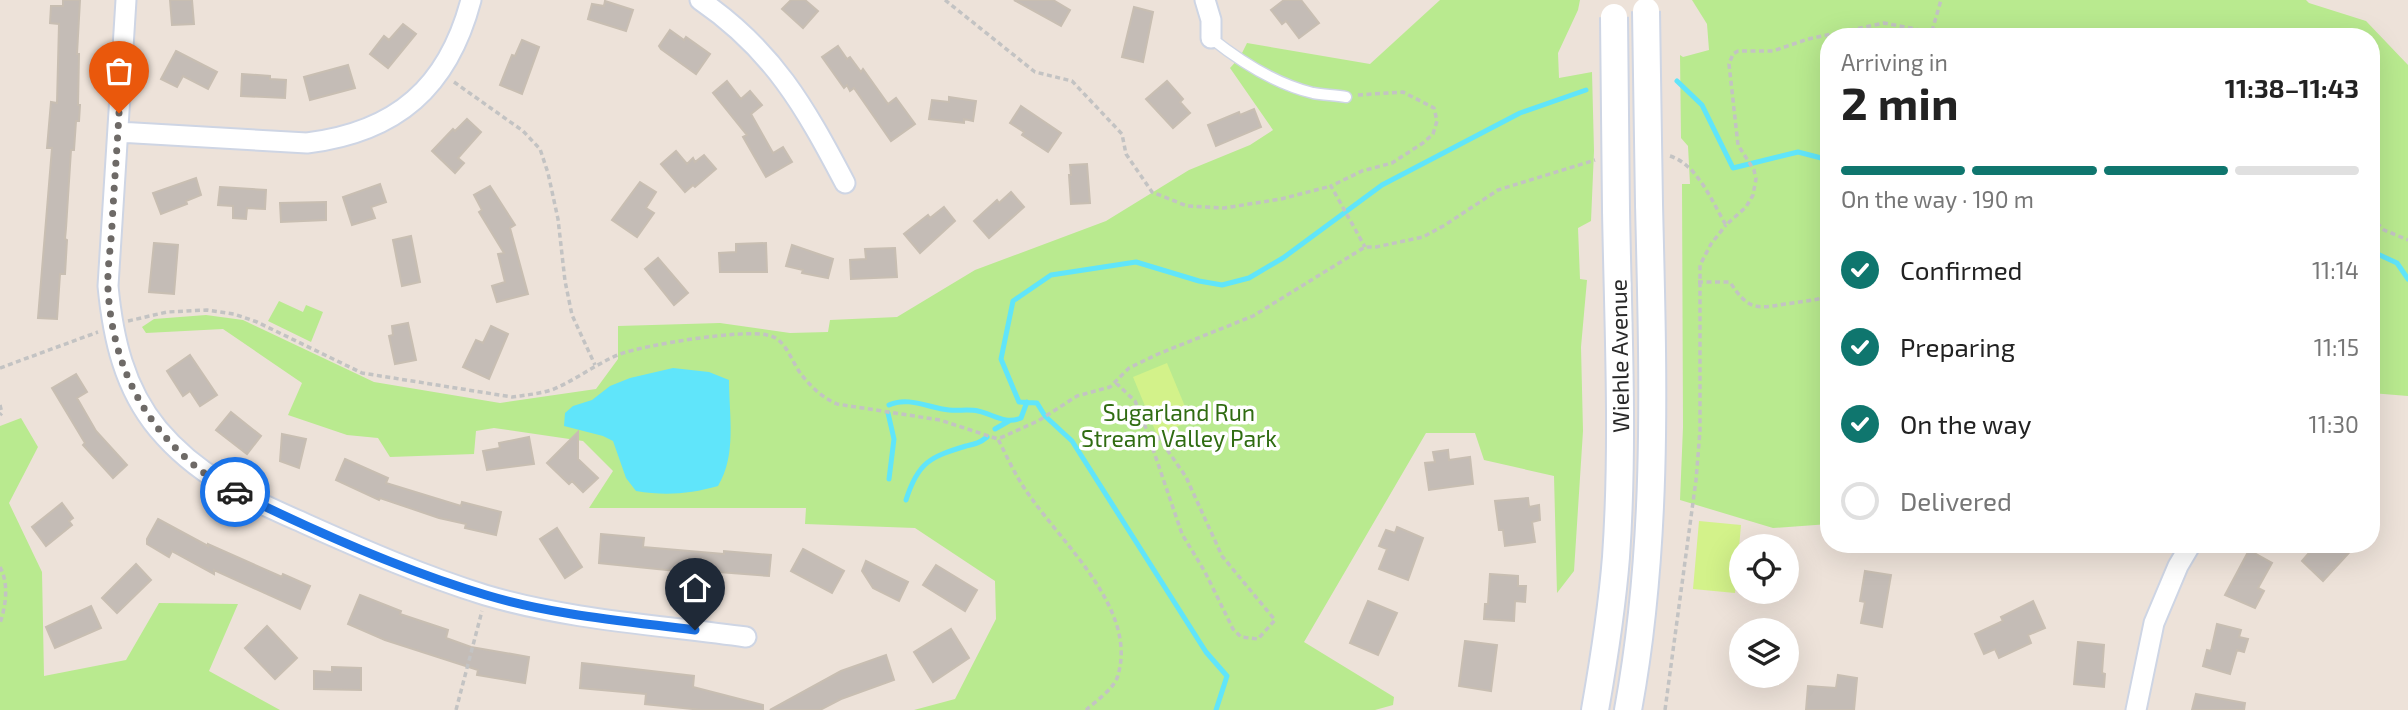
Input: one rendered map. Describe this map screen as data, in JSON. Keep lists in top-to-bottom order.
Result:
{
  "streets": {
    "main road": ["Wiehle Avenue"]
  },
  "parks": ["Sugarland Run Stream Valley Park"],
  "page": {
    "heading": ["2 min", "Arriving in", "11:38–11:43"],
    "bar": "On the way · 190 m",
    "list": [
      ["Confirmed", "11:14"],
      ["Preparing", "11:15"],
      ["On the way", "11:30"],
      "Delivered"
    ]
  }
}
